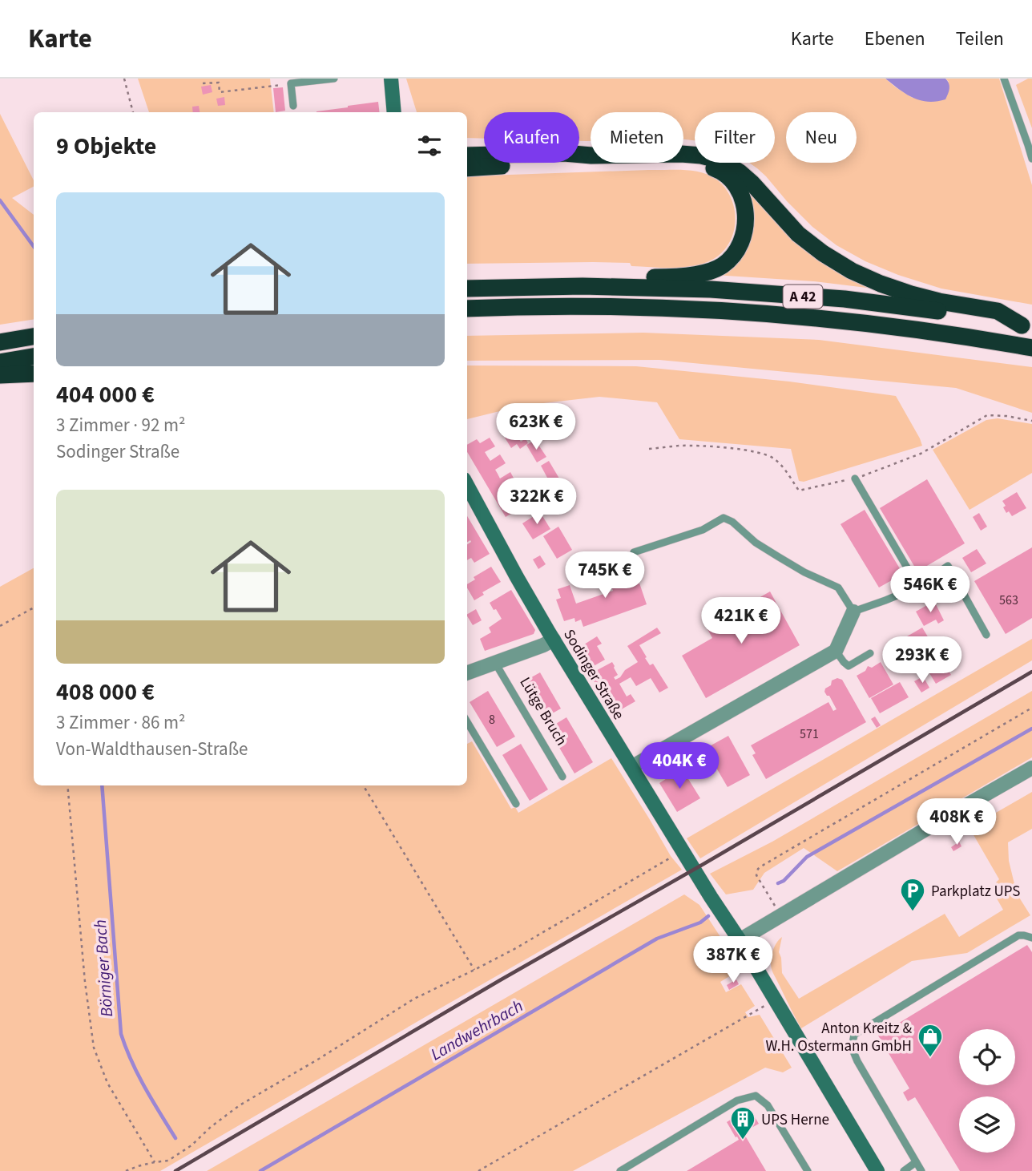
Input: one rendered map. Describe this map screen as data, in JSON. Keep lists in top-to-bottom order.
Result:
{
  "streets": {
    "highway": ["A 42"],
    "street": ["Sodinger Straße", "Lütge Bruch"]
  },
  "crossings": [
    ["Sodinger Straße", "Lütge Bruch"]
  ],
  "water": ["Börniger Bach", "Landwehrbach"],
  "places": {
    "parking": ["Parkplatz UPS"],
    "shop": ["Anton Kreitz & W.H. Ostermann GmbH"],
    "building": ["UPS Herne"]
  },
  "house_numbers": ["563", "8", "571"],
  "page": {
    "header": "Karte",
    "nav": ["Karte", "Ebenen", "Teilen"],
    "chip": [
      "Kaufen",
      "Mieten",
      "Filter",
      "Neu"
    ],
    "heading": "9 Objekte",
    "list": [
      {
        "name": "404 000 €",
        "note": "3 Zimmer · 92 m² · Sodinger Straße"
      },
      {
        "name": "408 000 €",
        "note": "3 Zimmer · 86 m² · Von-Waldthausen-Straße"
      }
    ],
    "price": [
      "623K €",
      "322K €",
      "745K €",
      "546K €",
      "421K €",
      "293K €",
      "404K €",
      "408K €",
      "387K €"
    ]
  }
}
